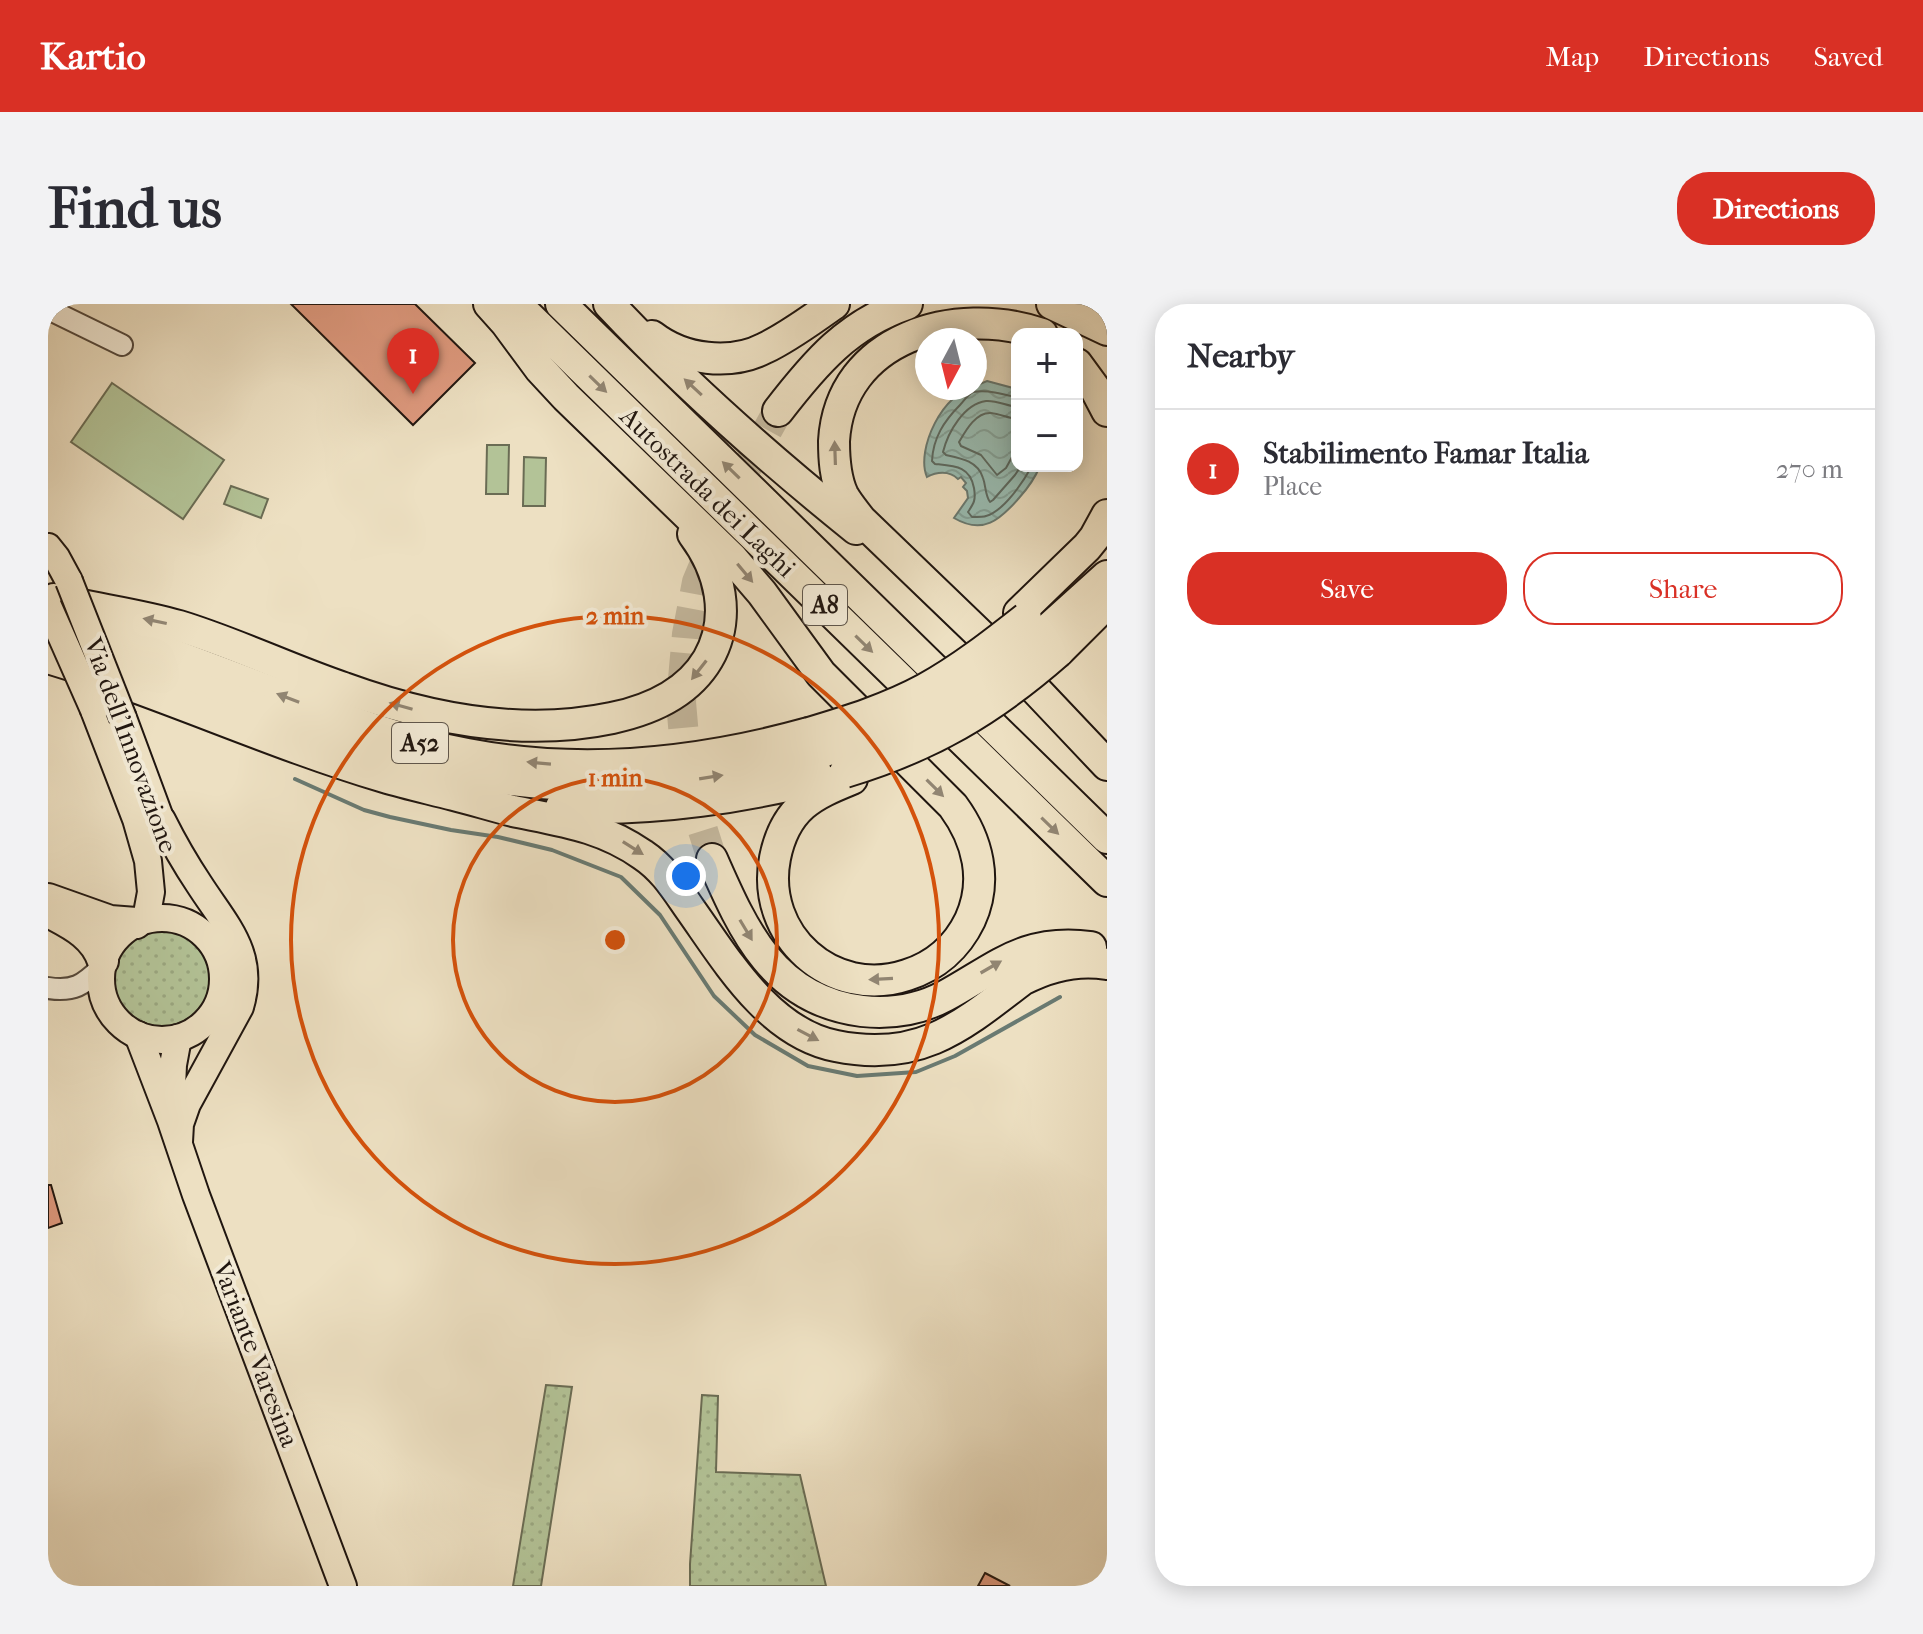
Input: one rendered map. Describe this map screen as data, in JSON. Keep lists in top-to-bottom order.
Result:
{
  "streets": {
    "highway": ["Autostrada dei Laghi", "A8", "A52"],
    "main road": ["Via dell'Innovazione", "Variante Varesina"]
  },
  "crossings": [
    ["A52", "Via dell'Innovazione"],
    ["Via dell'Innovazione", "Variante Varesina"]
  ],
  "north": "bottom",
  "page": {
    "header": "Kartio",
    "nav": ["Map", "Directions", "Saved"],
    "buttons": [
      "Directions",
      ["Save", "Share"]
    ],
    "title": "Find us",
    "heading": "Nearby",
    "map_buttons": ["+", "−"],
    "pins": "1",
    "list": [
      {
        "mark": "1",
        "name": "Stabilimento Famar Italia",
        "note": "Place",
        "value": "270 m"
      }
    ]
  },
  "rings": ["2 min", "1 min"]
}
